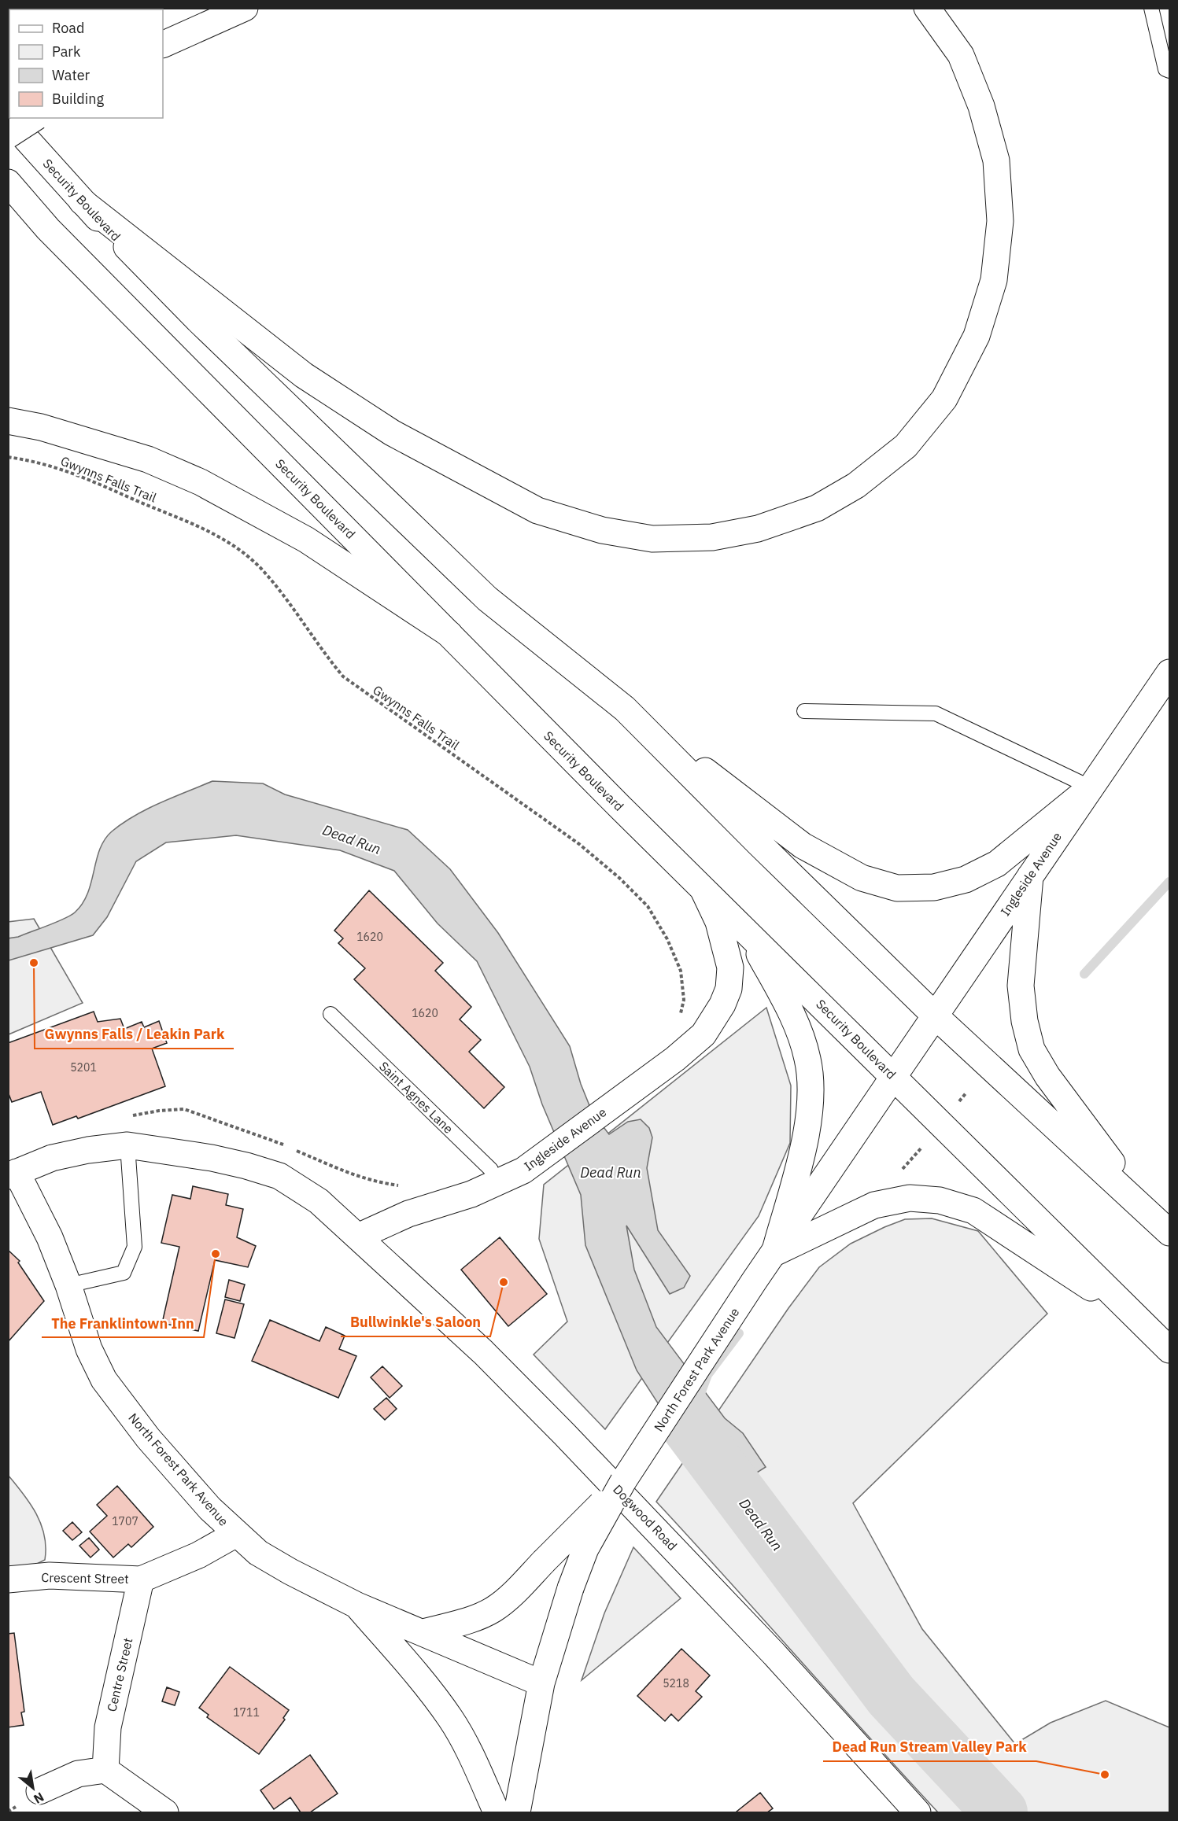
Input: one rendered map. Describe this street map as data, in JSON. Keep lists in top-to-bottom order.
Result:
{
  "streets": {
    "main road": [
      "Security Boulevard",
      "Ingleside Avenue",
      "North Forest Park Avenue",
      "Dogwood Road",
      "Crescent Street",
      "Centre Street"
    ],
    "lane": ["Saint Agnes Lane"],
    "path": ["Gwynns Falls Trail"]
  },
  "crossings": [
    ["Security Boulevard", "Ingleside Avenue"],
    ["Security Boulevard", "North Forest Park Avenue"],
    ["Ingleside Avenue", "Saint Agnes Lane"],
    ["Ingleside Avenue", "North Forest Park Avenue"],
    ["Ingleside Avenue", "Dogwood Road"],
    ["North Forest Park Avenue", "Dogwood Road"],
    ["North Forest Park Avenue", "Crescent Street"],
    ["Crescent Street", "Centre Street"]
  ],
  "water": ["Dead Run"],
  "places": [
    "Gwynns Falls / Leakin Park",
    "The Franklintown Inn",
    "Bullwinkle's Saloon",
    "Dead Run Stream Valley Park"
  ],
  "house_numbers": [
    "1620",
    "1620",
    "5201",
    "1707",
    "5218",
    "1711"
  ],
  "legend": [
    "Road",
    "Park",
    "Water",
    "Building"
  ],
  "north": "bottom right"
}
